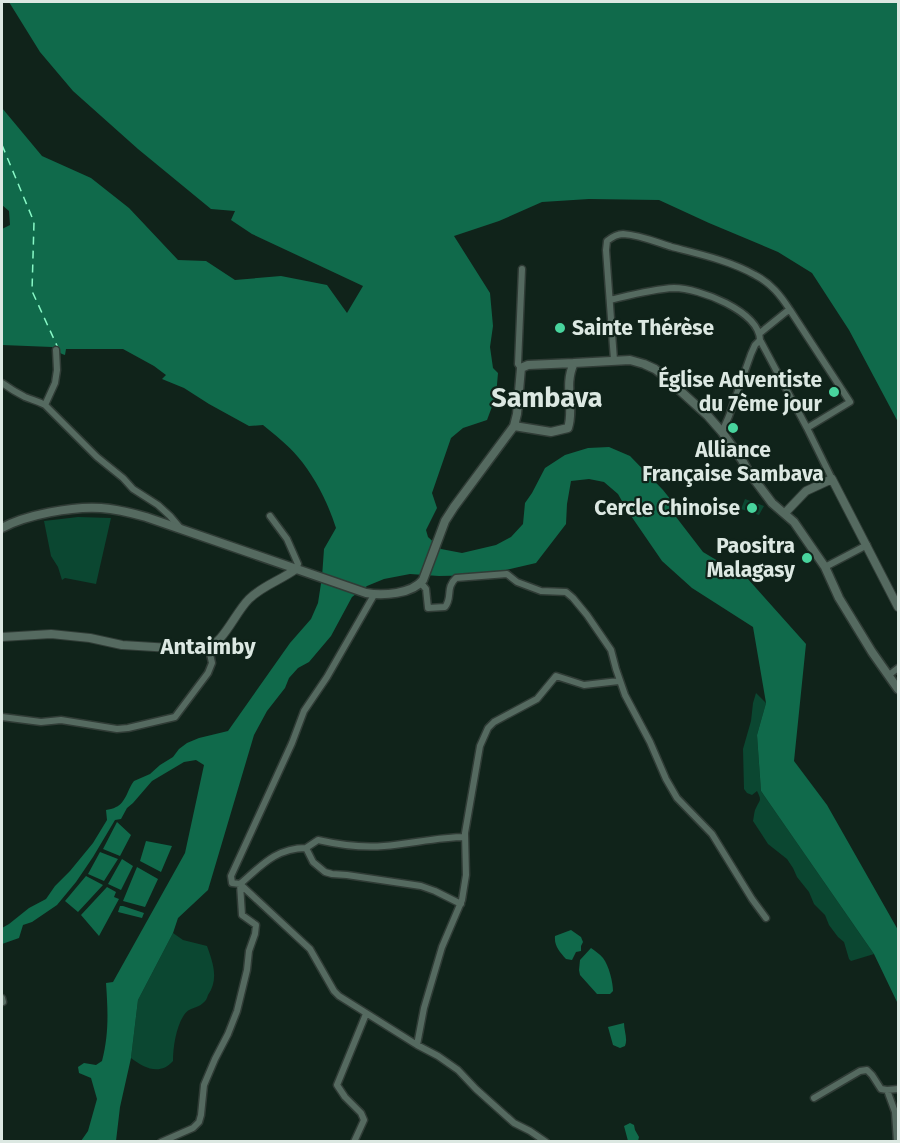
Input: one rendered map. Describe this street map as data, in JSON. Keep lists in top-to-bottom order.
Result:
{
  "districts": ["Sambava", "Antaimby"],
  "places": [
    "Sainte Thérèse",
    "Église Adventiste du 7ème jour",
    "Alliance Française Sambava",
    "Cercle Chinoise",
    "Paositra Malagasy"
  ]
}
